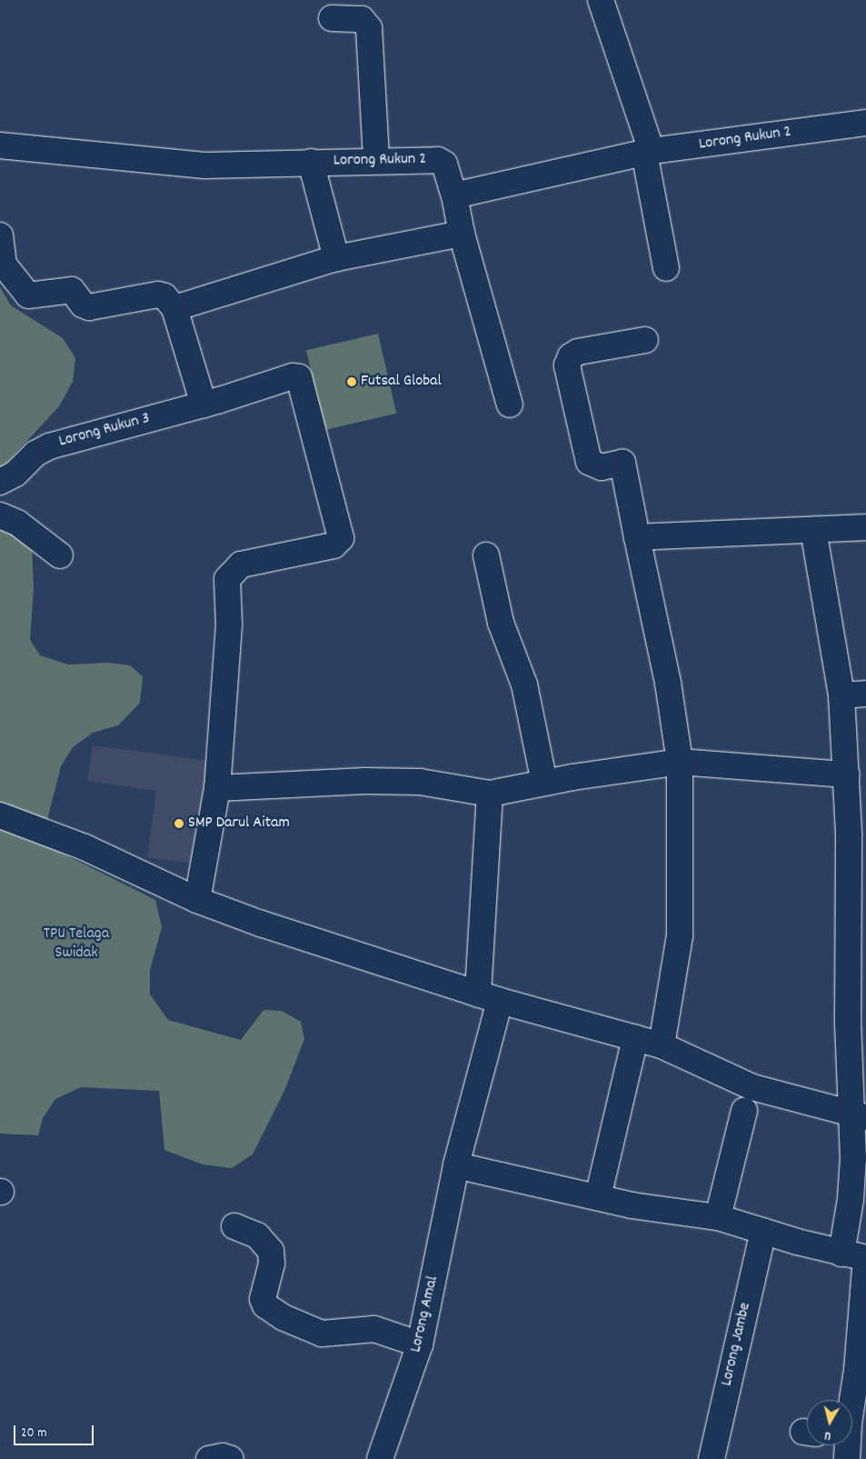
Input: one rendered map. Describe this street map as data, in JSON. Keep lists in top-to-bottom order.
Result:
{
  "streets": {
    "street": [
      "Lorong Rukun 2",
      "Lorong Rukun 3",
      "Lorong Amal",
      "Lorong Jambe"
    ]
  },
  "parks": ["TPU Telaga Swidak"],
  "places": ["Futsal Global", "SMP Darul Aitam"],
  "scale_bar": "20 m",
  "north": "bottom"
}
